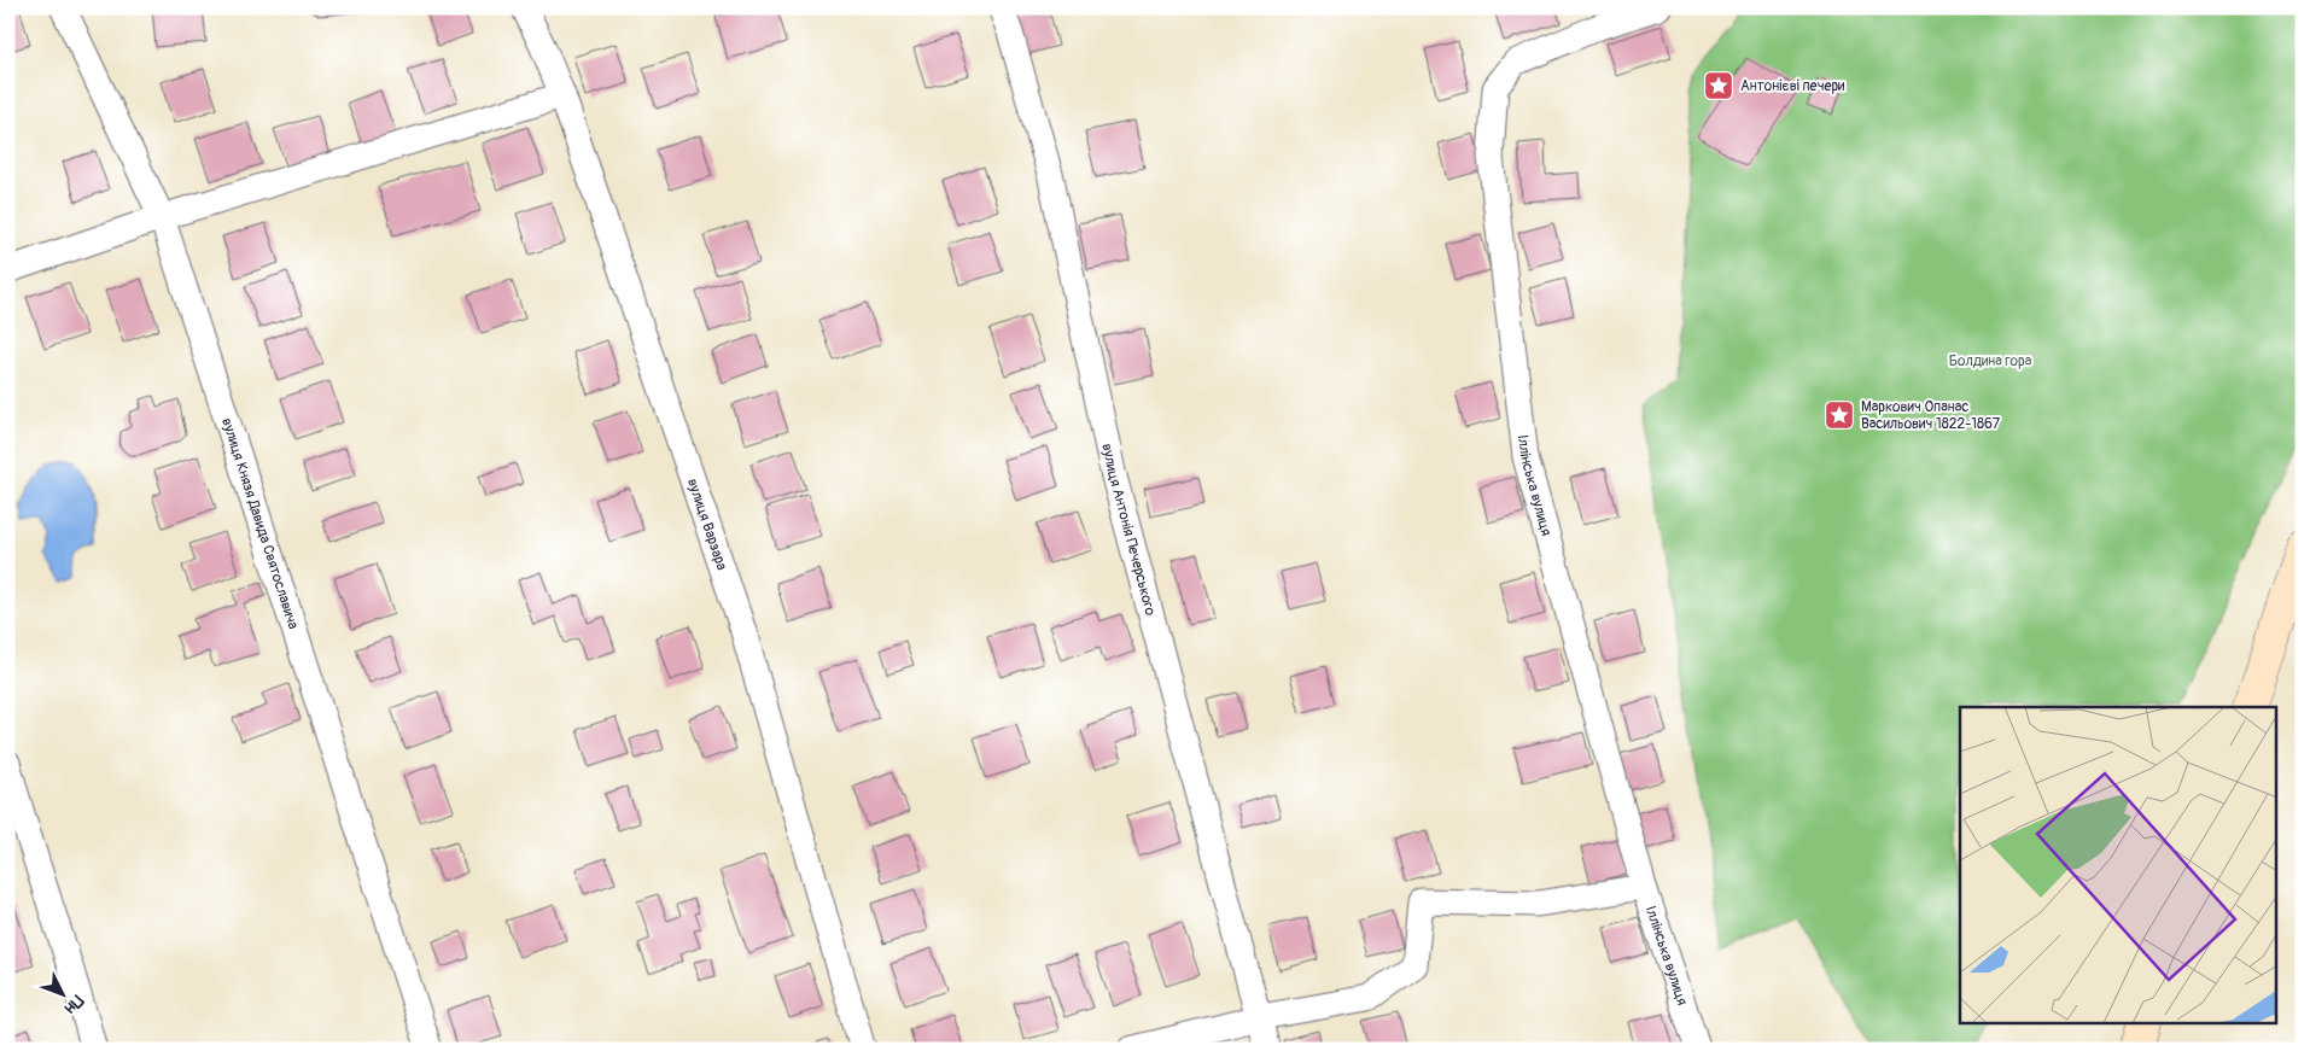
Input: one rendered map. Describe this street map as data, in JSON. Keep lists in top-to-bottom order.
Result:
{
  "streets": {
    "street": [
      "Іллінська вулиця",
      "вулиця Князя Давида Святославича",
      "вулиця Варзара",
      "вулиця Антонія Печерського"
    ]
  },
  "parks": ["Болдина гора"],
  "places": {
    "place": ["Антонієві печери", "Маркович Опанас Васильович 1822-1867"]
  },
  "north": "bottom right"
}
